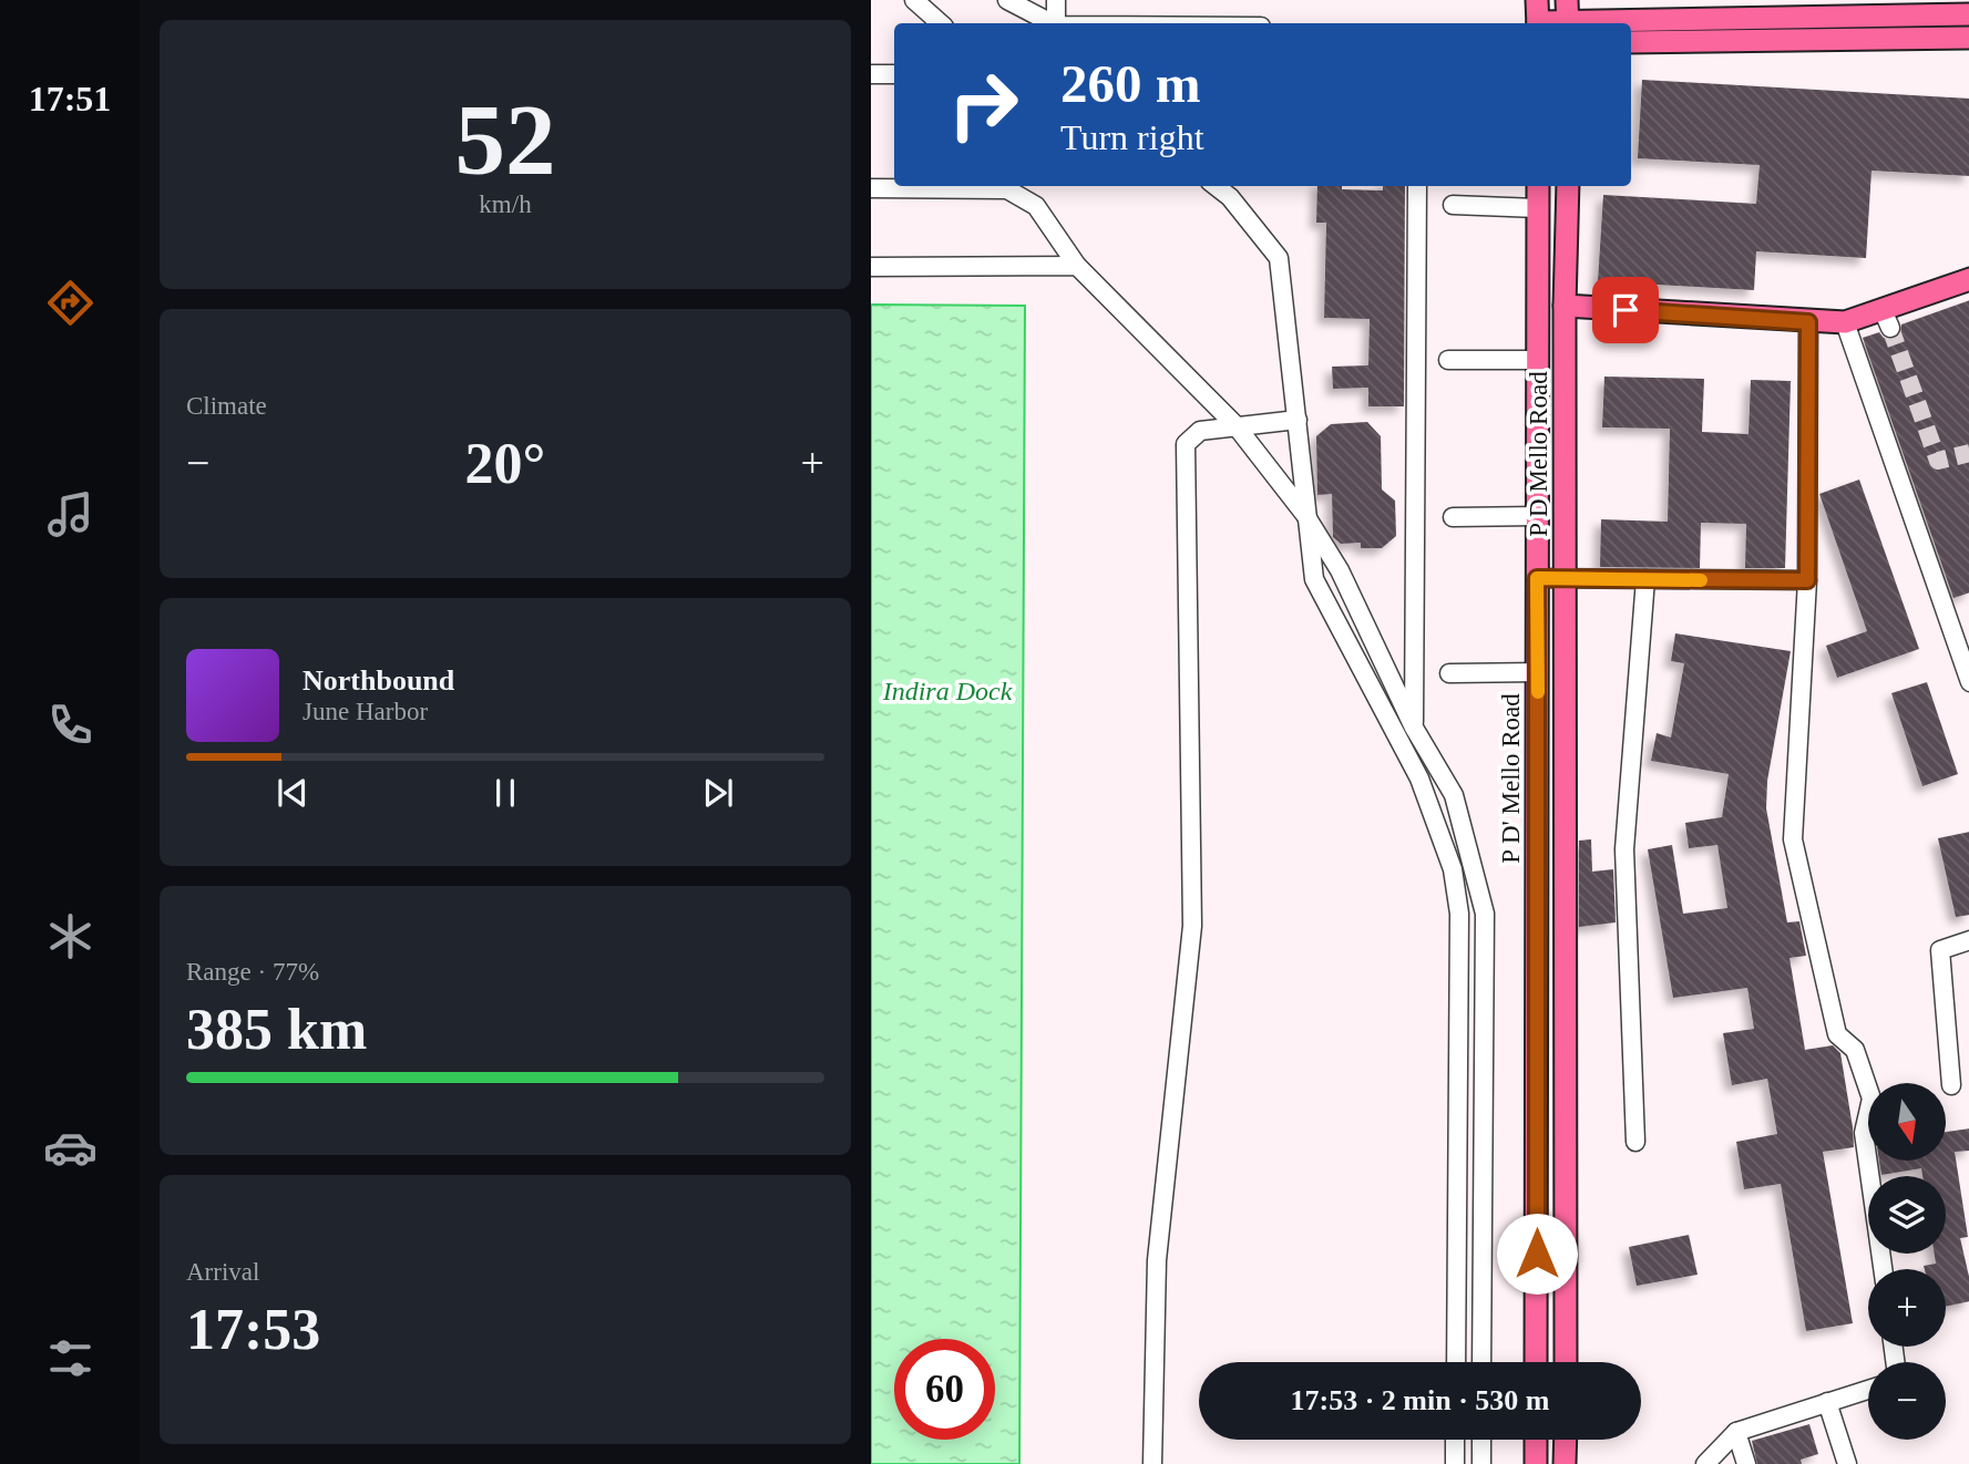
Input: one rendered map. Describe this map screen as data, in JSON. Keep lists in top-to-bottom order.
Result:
{
  "streets": {
    "main road": ["P D Mello Road", "P D' Mello Road"]
  },
  "water": ["Indira Dock"],
  "north": "bottom",
  "page": {
    "tabs": "17:51",
    "tile": [
      ["52", "km/h"],
      "Climate",
      ["Range · 77%", "385 km"],
      ["Arrival", "17:53"]
    ],
    "turn": ["260 m", "Turn right"],
    "heat": ["−", "20°", "+"],
    "song": ["Northbound", "June Harbor"],
    "map_buttons": ["+", "−"],
    "limit": "60",
    "trip": "17:53 · 2 min · 530 m"
  }
}
